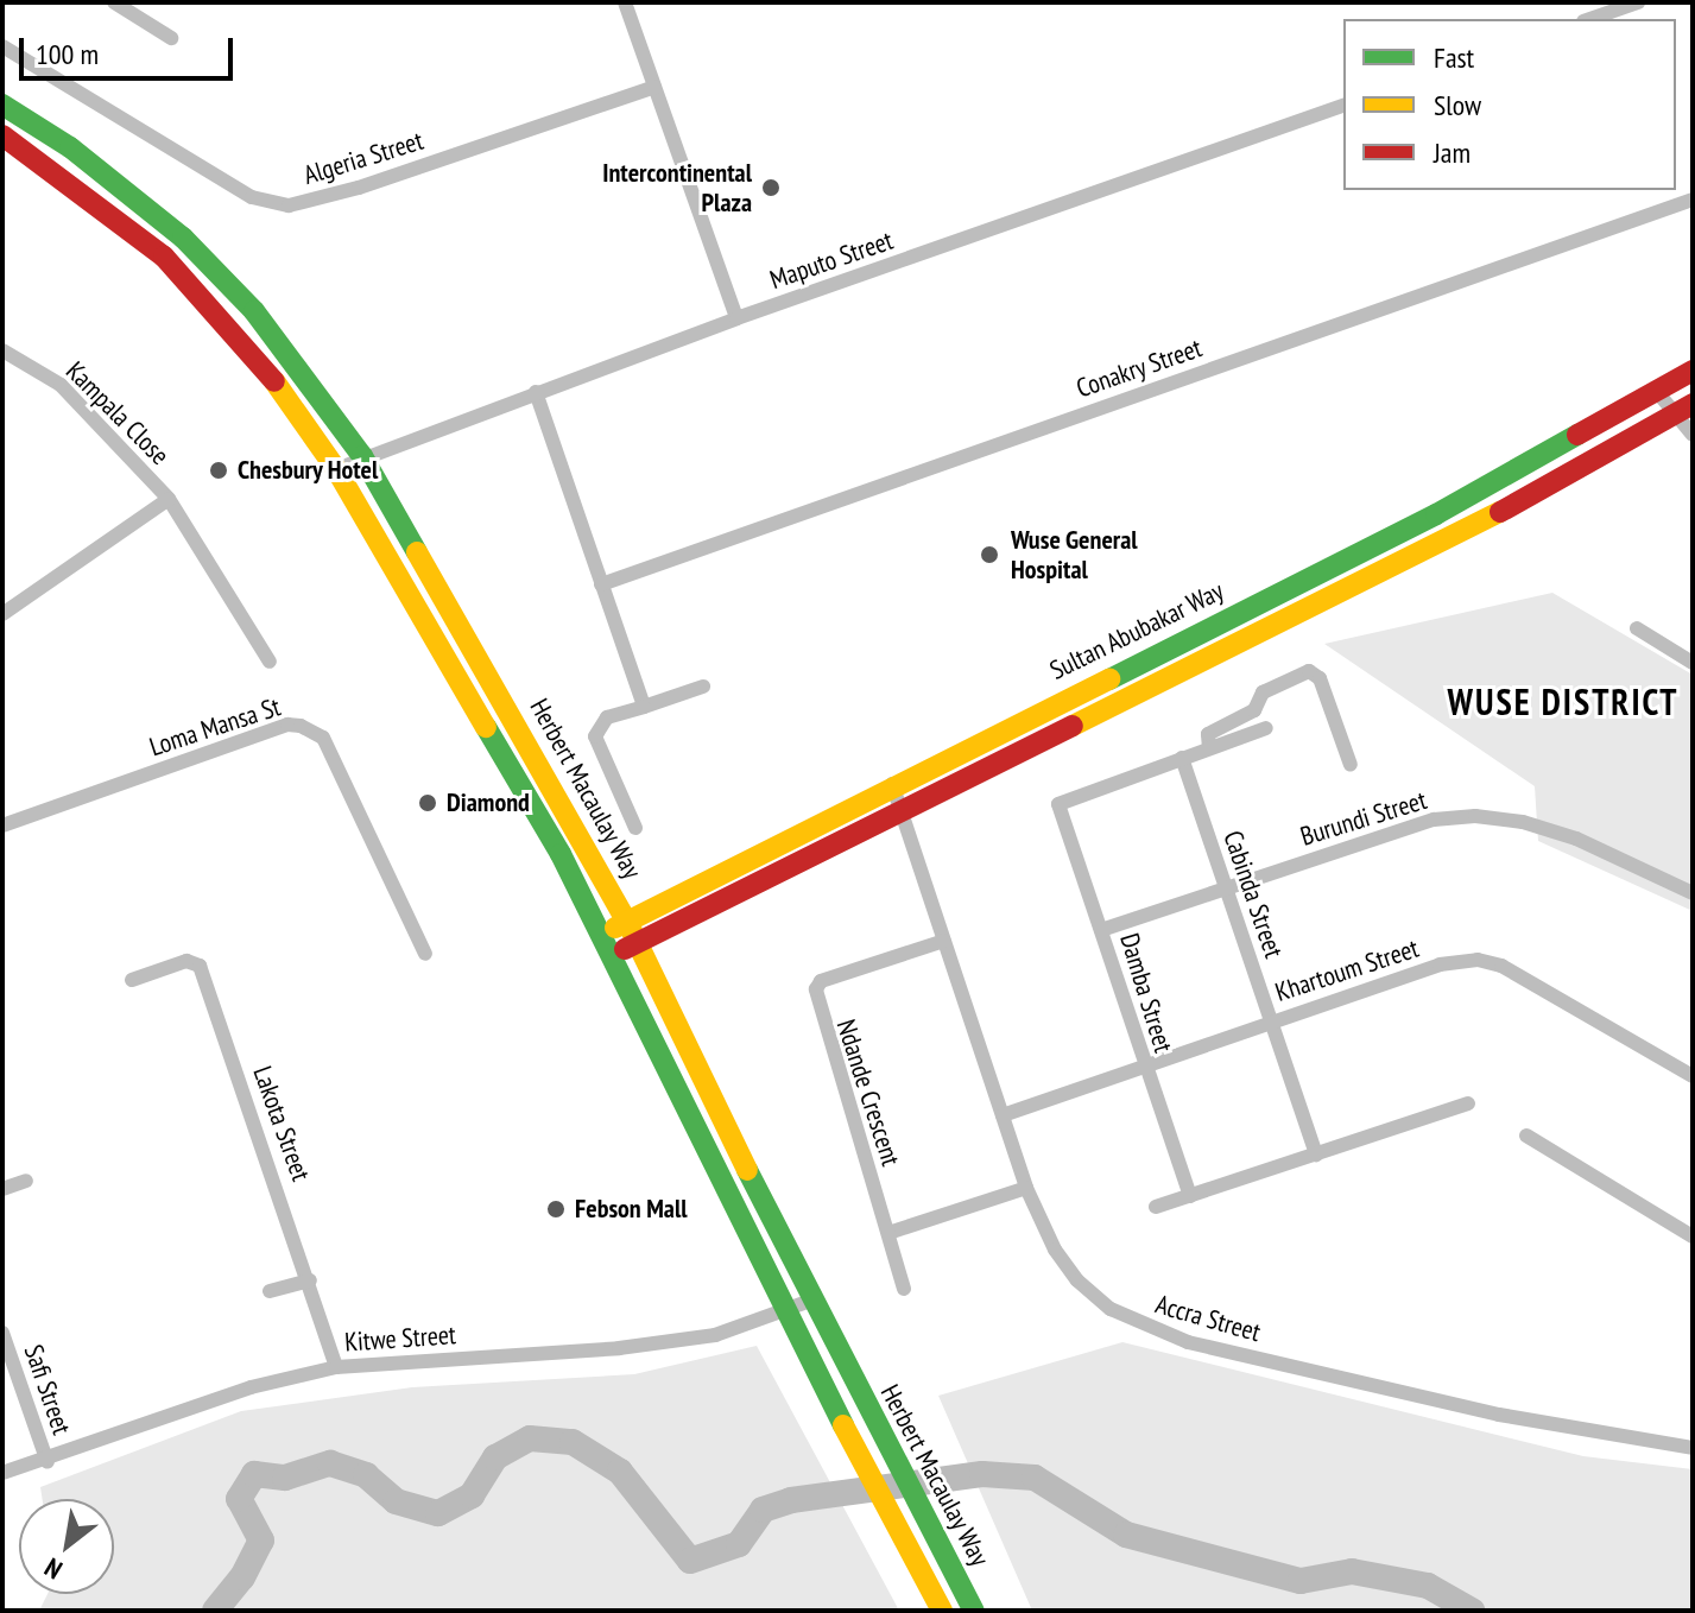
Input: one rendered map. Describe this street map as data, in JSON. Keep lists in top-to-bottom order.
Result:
{
  "streets": {
    "main road": ["Sultan Abubakar Way", "Herbert Macaulay Way"],
    "street": [
      "Algeria Street",
      "Maputo Street",
      "Conakry Street",
      "Kampala Close",
      "Loma Mansa St",
      "Burundi Street",
      "Cabinda Street",
      "Khartoum Street",
      "Damba Street",
      "Ndande Crescent",
      "Lakota Street",
      "Accra Street",
      "Kitwe Street",
      "Safi Street"
    ]
  },
  "crossings": [
    ["Maputo Street", "Herbert Macaulay Way"],
    ["Sultan Abubakar Way", "Herbert Macaulay Way"],
    ["Sultan Abubakar Way", "Accra Street"],
    ["Herbert Macaulay Way", "Kitwe Street"],
    ["Burundi Street", "Cabinda Street"],
    ["Burundi Street", "Damba Street"],
    ["Cabinda Street", "Khartoum Street"],
    ["Cabinda Street", "Damba Street"],
    ["Khartoum Street", "Damba Street"],
    ["Khartoum Street", "Accra Street"],
    ["Ndande Crescent", "Accra Street"],
    ["Lakota Street", "Kitwe Street"],
    ["Kitwe Street", "Safi Street"]
  ],
  "districts": ["WUSE DISTRICT"],
  "places": [
    "Intercontinental Plaza",
    "Chesbury Hotel",
    "Wuse General Hospital",
    "Diamond",
    "Febson Mall"
  ],
  "legend": ["Fast", "Slow", "Jam"],
  "scale_bar": "100 m",
  "north": "bottom left"
}
